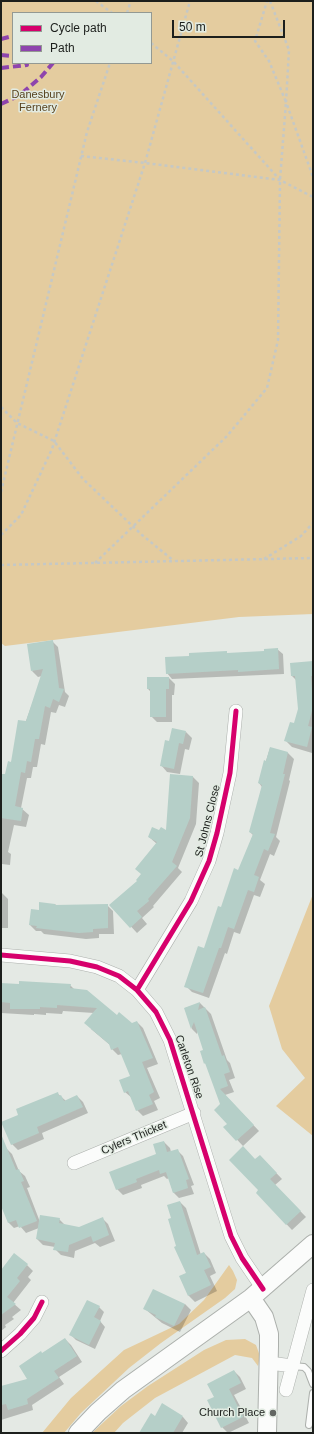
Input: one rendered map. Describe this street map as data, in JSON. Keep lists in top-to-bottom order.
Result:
{
  "streets": {
    "street": ["St Johns Close", "Carleton Rise", "Cylers Thicket"]
  },
  "crossings": [
    ["St Johns Close", "Carleton Rise"],
    ["Carleton Rise", "Cylers Thicket"]
  ],
  "parks": ["Danesbury Fernery"],
  "places": ["Church Place"],
  "legend": ["Cycle path", "Path"],
  "scale_bar": "50 m"
}
